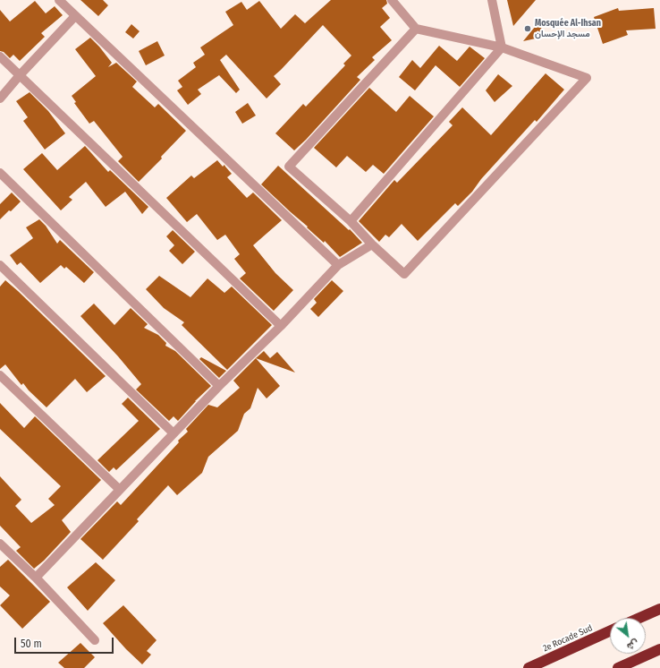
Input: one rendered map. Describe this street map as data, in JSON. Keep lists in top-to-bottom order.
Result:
{
  "streets": {
    "highway": ["2e Rocade Sud"]
  },
  "places": ["Mosquée Al-Ihsan مسجد الإحسان"],
  "scale_bar": "50 m",
  "north": "bottom right"
}
